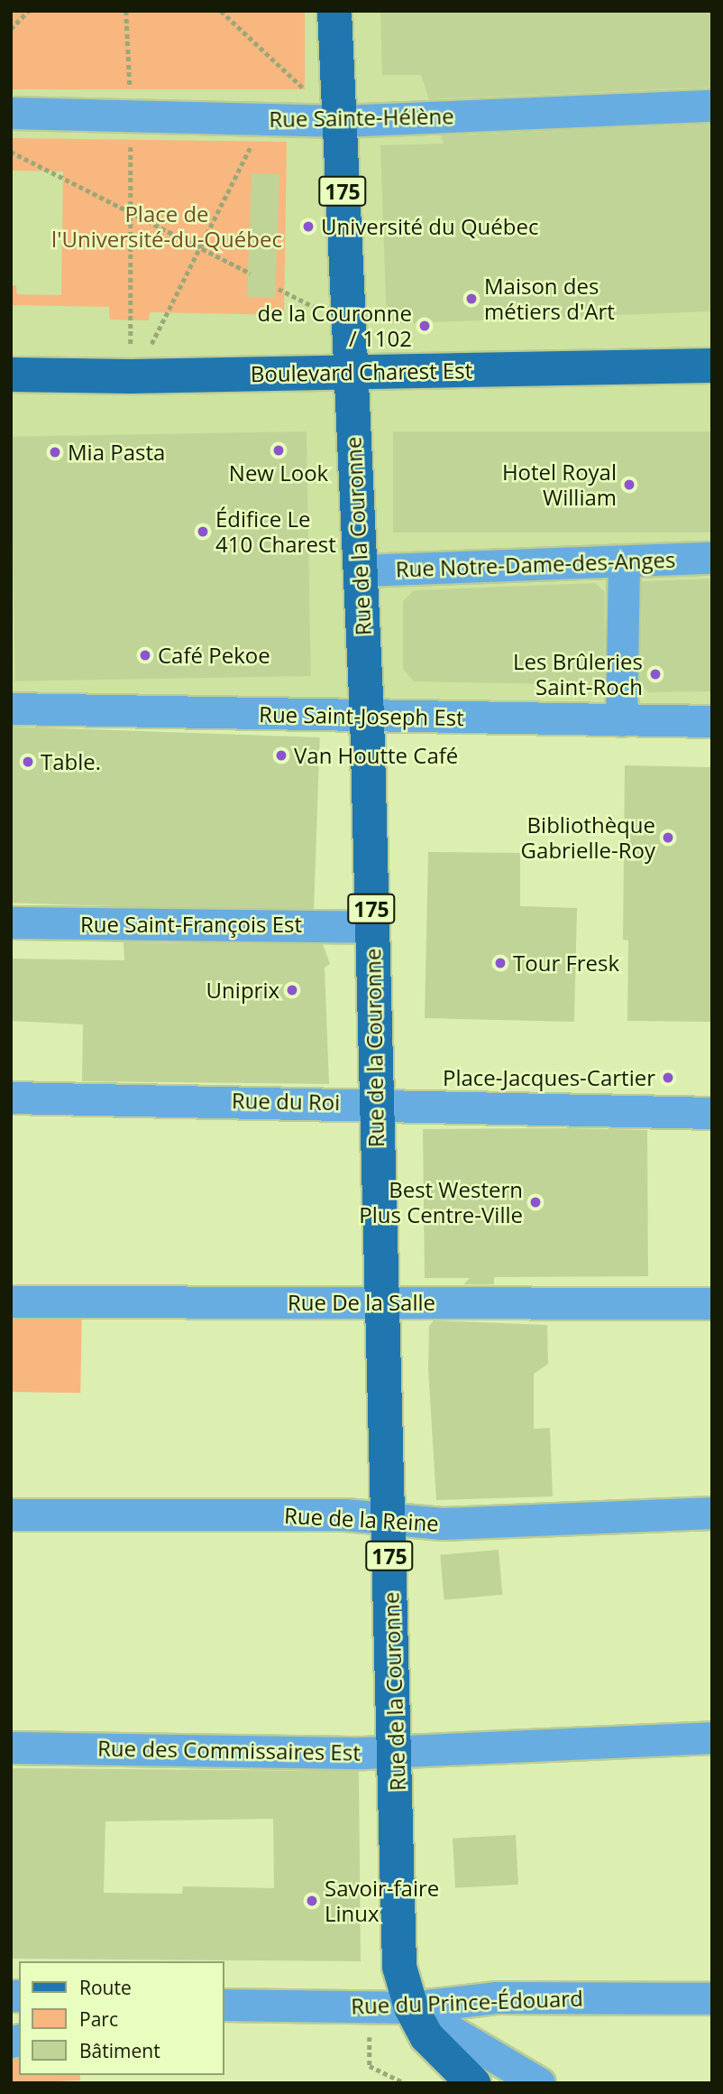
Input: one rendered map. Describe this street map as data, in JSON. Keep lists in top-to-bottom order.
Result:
{
  "streets": {
    "main road": ["175", "Boulevard Charest Est", "Rue de la Couronne"],
    "street": [
      "Rue Sainte-Hélène",
      "Rue Notre-Dame-des-Anges",
      "Rue Saint-Joseph Est",
      "Rue Saint-François Est",
      "Rue du Roi",
      "Rue De la Salle",
      "Rue de la Reine",
      "Rue des Commissaires Est",
      "Rue du Prince-Édouard"
    ]
  },
  "crossings": [
    ["Rue Sainte-Hélène", "Rue de la Couronne"],
    ["175", "Rue de la Couronne"],
    ["175", "Rue du Prince-Édouard"],
    ["Boulevard Charest Est", "Rue de la Couronne"],
    ["Rue de la Couronne", "Rue Notre-Dame-des-Anges"],
    ["Rue de la Couronne", "Rue Saint-Joseph Est"],
    ["Rue de la Couronne", "Rue Saint-François Est"],
    ["Rue de la Couronne", "Rue du Roi"],
    ["Rue de la Couronne", "Rue De la Salle"],
    ["Rue de la Couronne", "Rue de la Reine"],
    ["Rue de la Couronne", "Rue des Commissaires Est"],
    ["Rue de la Couronne", "Rue du Prince-Édouard"]
  ],
  "parks": ["Place de l'Université-du-Québec"],
  "places": [
    "Université du Québec",
    "Maison des métiers d'Art",
    "de la Couronne / 1102",
    "New Look",
    "Mia Pasta",
    "Hotel Royal William",
    "Édifice Le 410 Charest",
    "Café Pekoe",
    "Les Brûleries Saint-Roch",
    "Van Houtte Café",
    "Table.",
    "Bibliothèque Gabrielle-Roy",
    "Tour Fresk",
    "Uniprix",
    "Place-Jacques-Cartier",
    "Best Western Plus Centre-Ville",
    "Savoir-faire Linux"
  ],
  "legend": ["Route", "Parc", "Bâtiment"]
}
